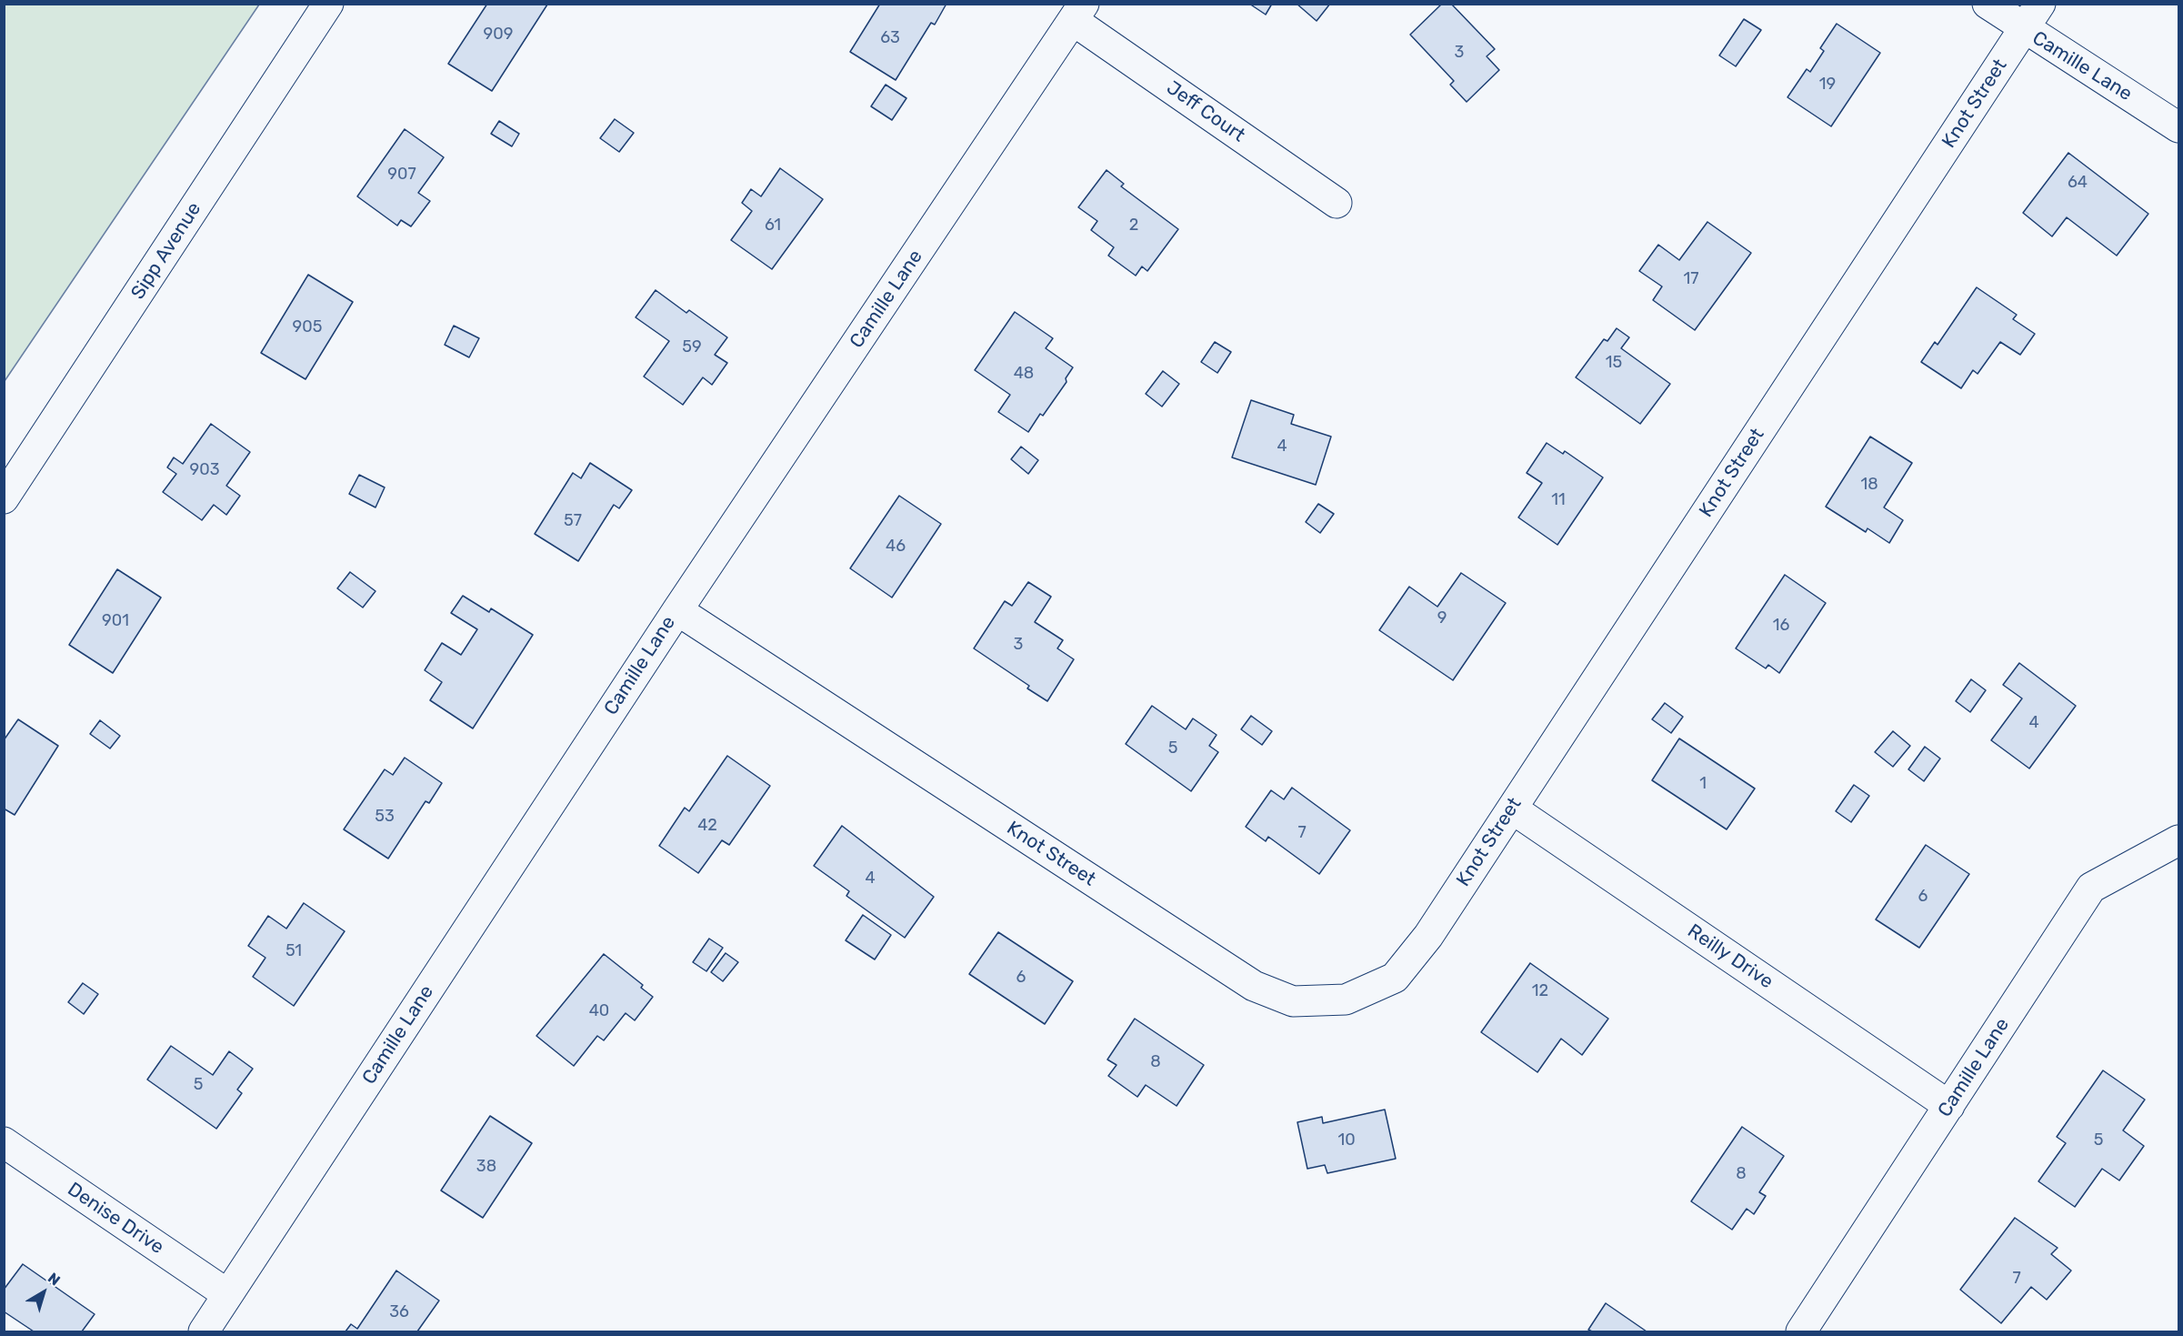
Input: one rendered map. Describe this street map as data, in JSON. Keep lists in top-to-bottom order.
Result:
{
  "streets": {
    "street": [
      "Camille Lane",
      "Knot Street",
      "Jeff Court",
      "Sipp Avenue",
      "Reilly Drive",
      "Denise Drive"
    ]
  },
  "crossings": [
    ["Camille Lane", "Knot Street"],
    ["Camille Lane", "Jeff Court"],
    ["Camille Lane", "Reilly Drive"],
    ["Camille Lane", "Denise Drive"],
    ["Knot Street", "Reilly Drive"]
  ],
  "house_numbers": [
    "909",
    "63",
    "3",
    "19",
    "907",
    "64",
    "61",
    "2",
    "17",
    "905",
    "59",
    "15",
    "48",
    "4",
    "903",
    "18",
    "11",
    "57",
    "46",
    "9",
    "901",
    "16",
    "3",
    "4",
    "5",
    "1",
    "53",
    "42",
    "7",
    "4",
    "6",
    "51",
    "6",
    "12",
    "40",
    "8",
    "5",
    "10",
    "5",
    "38",
    "8",
    "7",
    "36"
  ],
  "north": "top right"
}
